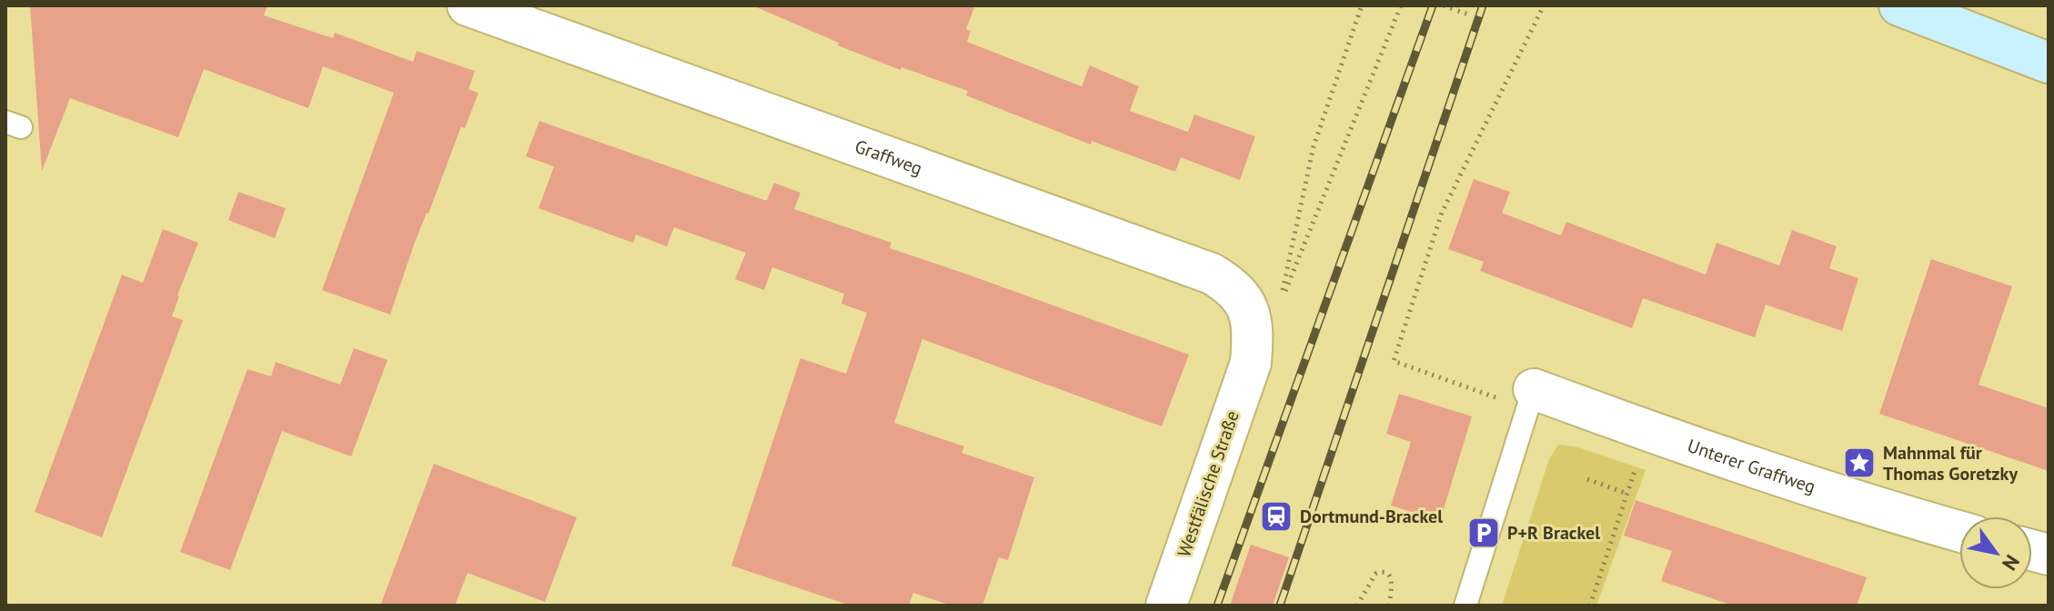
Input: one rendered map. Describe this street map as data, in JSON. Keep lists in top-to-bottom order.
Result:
{
  "streets": {
    "street": ["Graffweg", "Unterer Graffweg", "Westfälische Straße"]
  },
  "crossings": [
    ["Graffweg", "Westfälische Straße"]
  ],
  "places": {
    "place": ["Mahnmal für Thomas Goretzky"],
    "station": ["Dortmund-Brackel"],
    "parking": ["P+R Brackel"]
  },
  "north": "bottom right"
}
